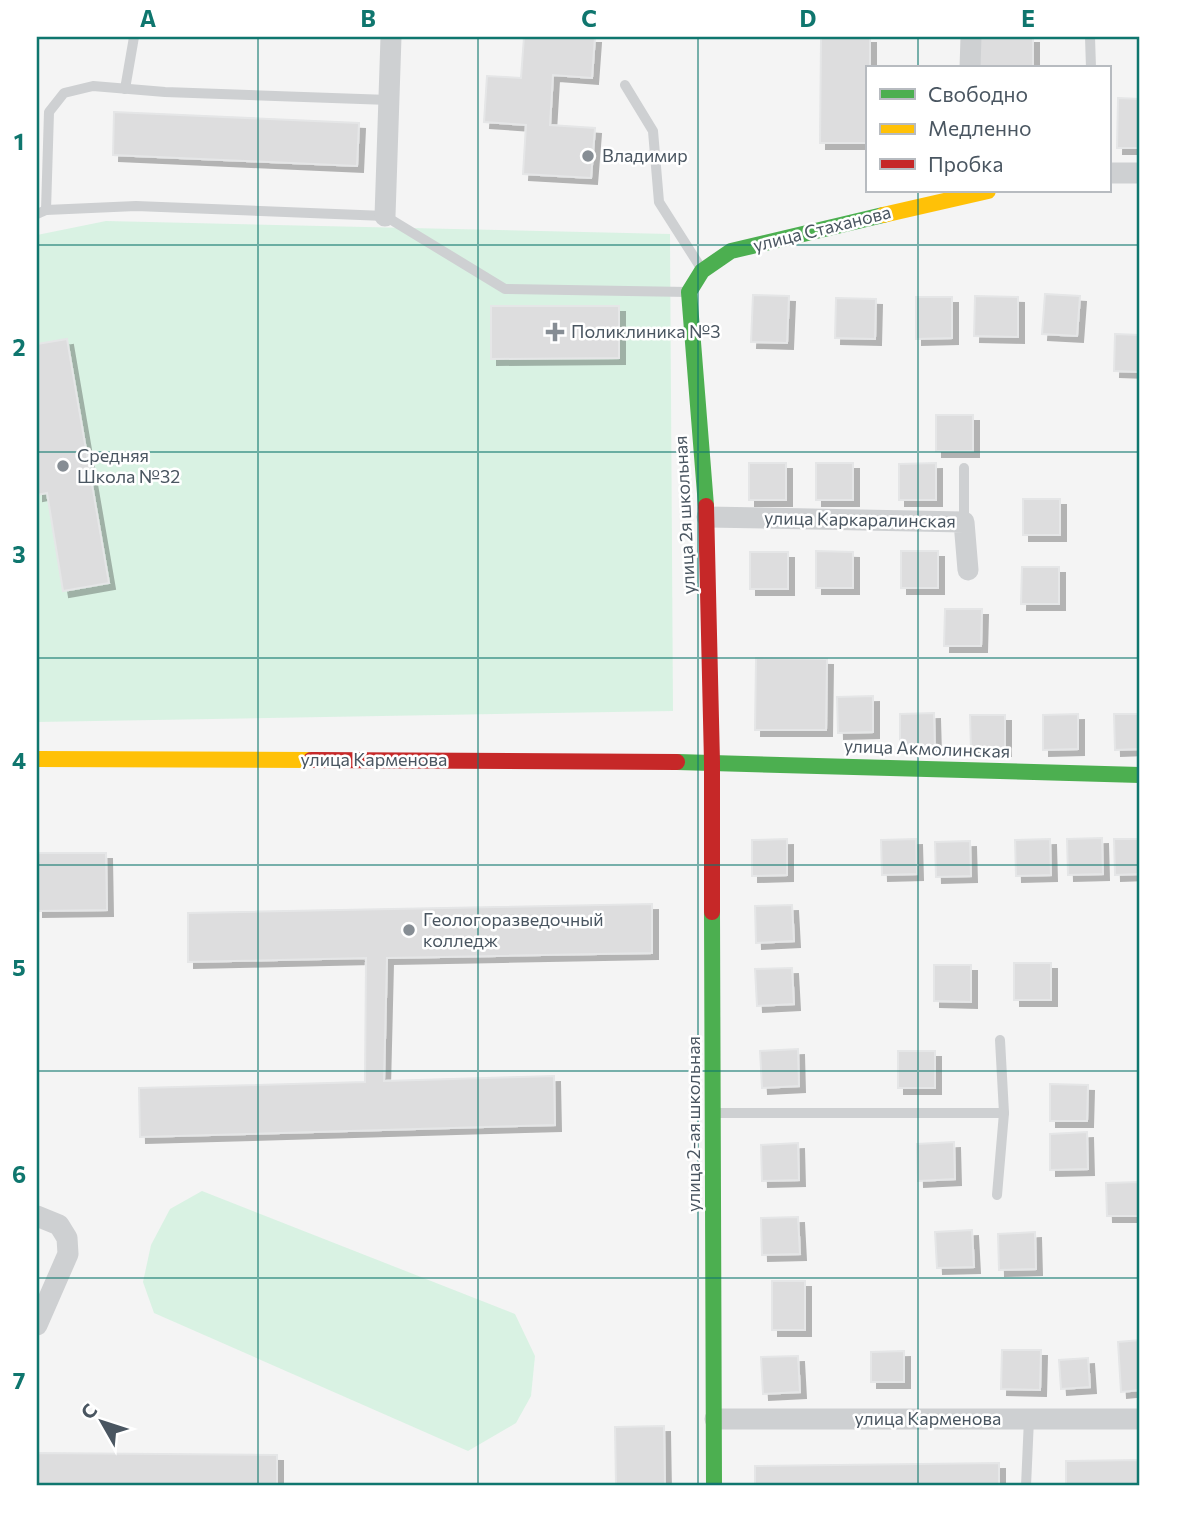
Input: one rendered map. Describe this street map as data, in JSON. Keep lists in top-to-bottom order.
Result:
{
  "streets": {
    "street": [
      "улица Стаханова",
      "улица 2я школьная",
      "улица Каркаралинская",
      "улица Акмолинская",
      "улица Карменова",
      "улица 2-ая школьная"
    ]
  },
  "crossings": [
    ["улица 2я школьная", "улица Каркаралинская"],
    ["улица 2я школьная", "улица Акмолинская"],
    ["улица 2я школьная", "улица Карменова"],
    ["улица 2я школьная", "улица 2-ая школьная"],
    ["улица Акмолинская", "улица Карменова"],
    ["улица Акмолинская", "улица 2-ая школьная"],
    ["улица Карменова", "улица 2-ая школьная"]
  ],
  "places": {
    "other": ["Владимир", "Средняя Школа №32", "Геологоразведочный колледж"],
    "health": ["Поликлиника №3"]
  },
  "legend": ["Свободно", "Медленно", "Пробка"],
  "north": "top left",
  "grid": {
    "columns": [
      "A",
      "B",
      "C",
      "D",
      "E"
    ],
    "rows": [
      "1",
      "2",
      "3",
      "4",
      "5",
      "6",
      "7"
    ]
  }
}
